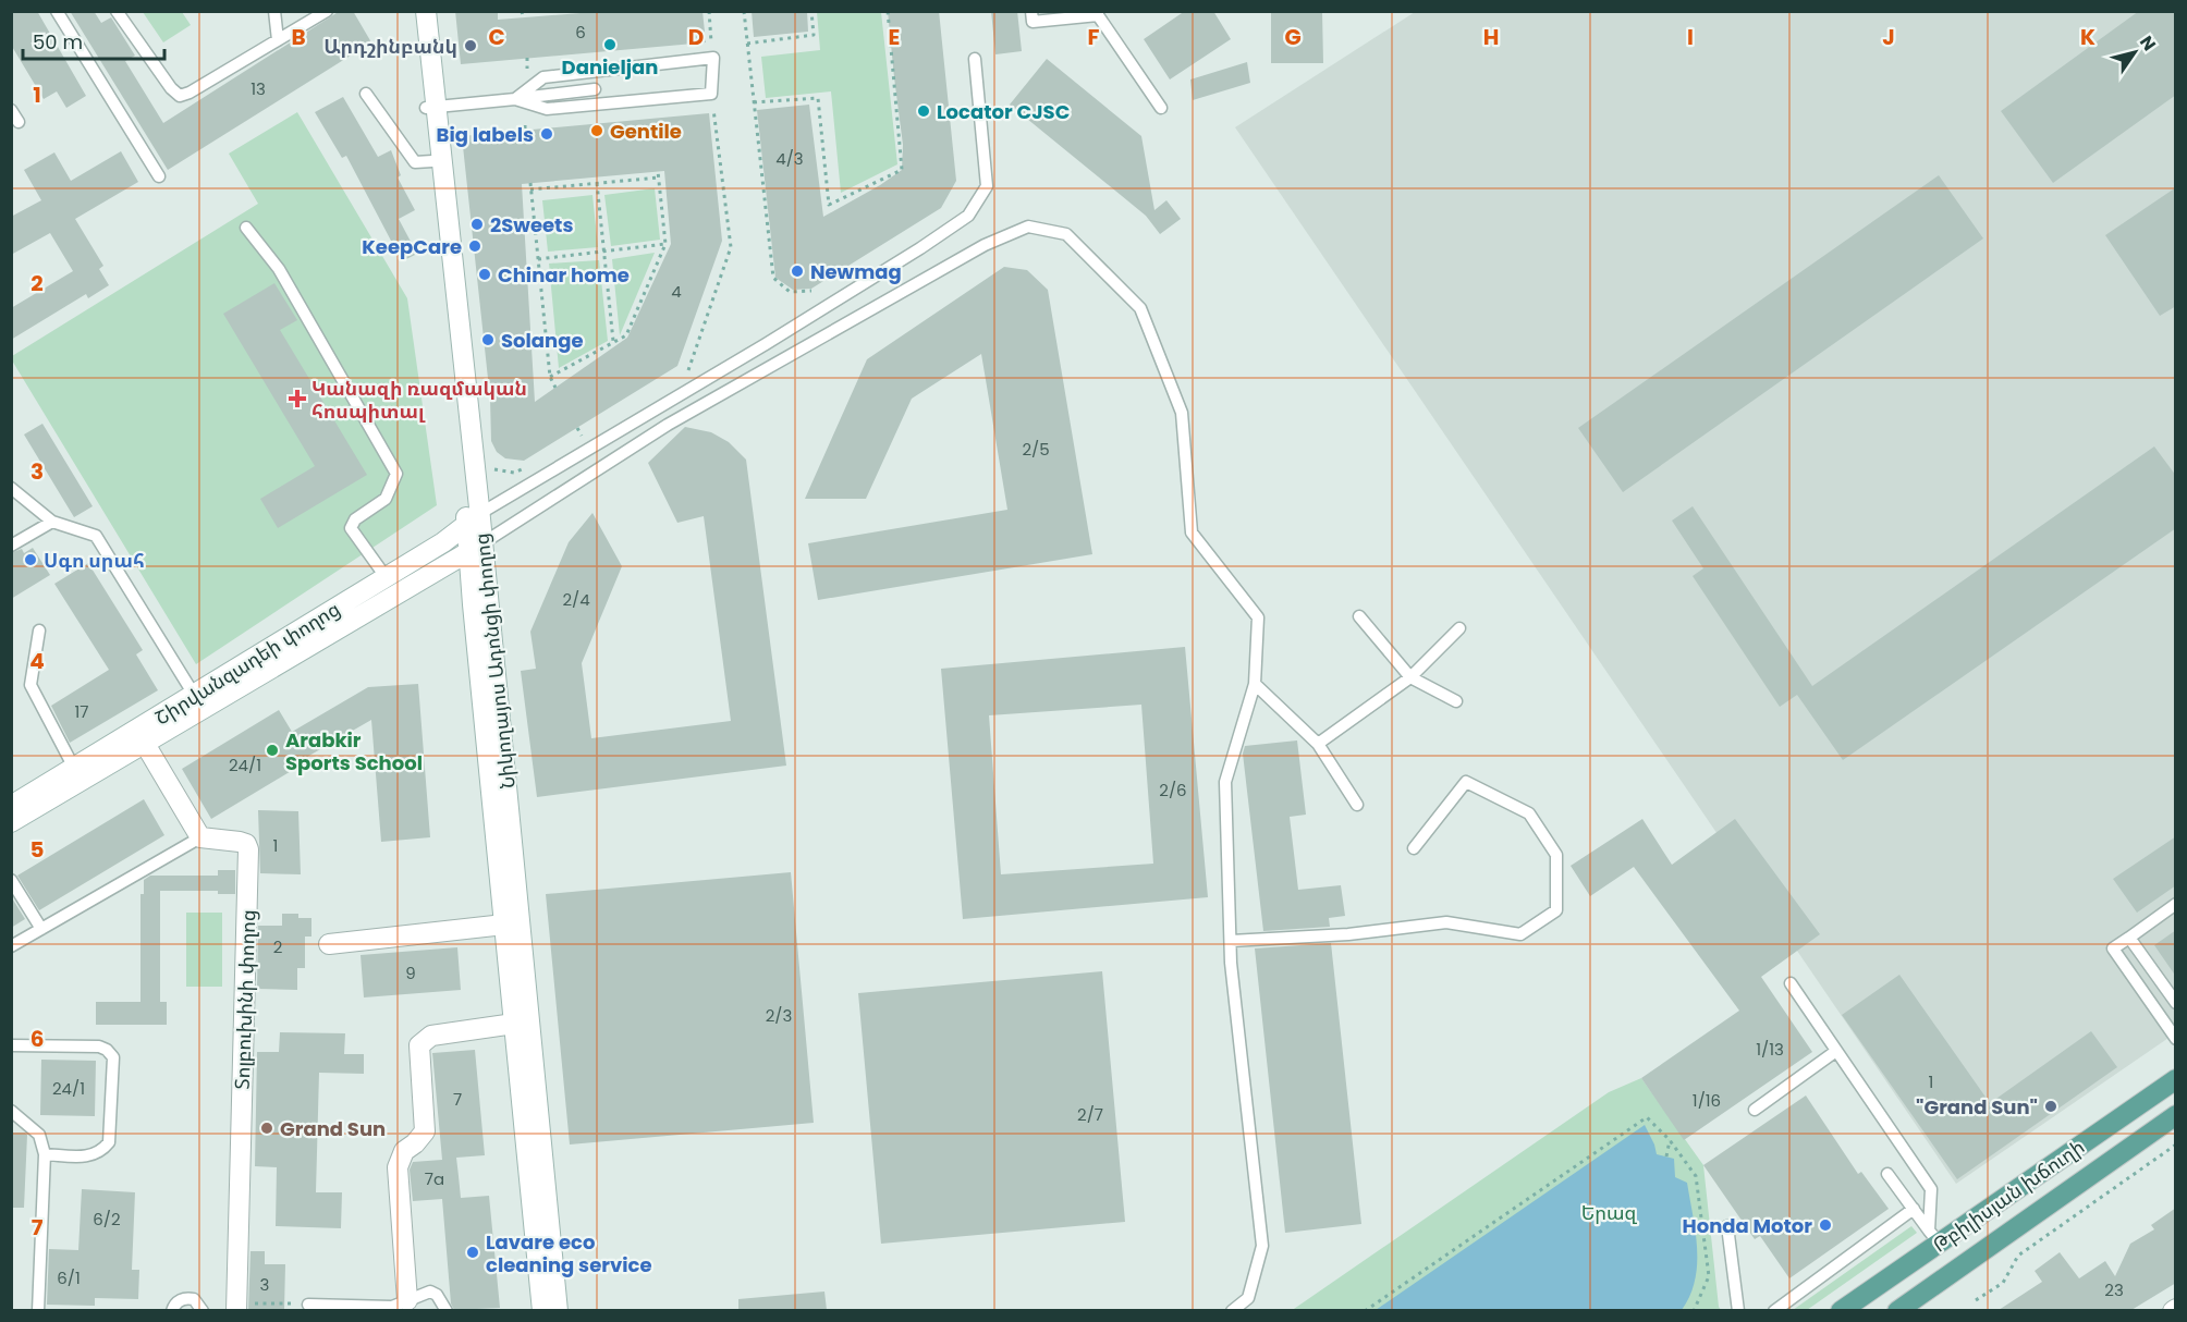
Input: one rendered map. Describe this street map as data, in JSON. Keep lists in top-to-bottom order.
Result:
{
  "streets": {
    "main road": ["Թբիլիսյան խճուղի"],
    "street": ["Նիկողայոս Ադոնցի փողոց", "Շիրվանզադեի փողոց", "Տոլբուխինի փողոց"]
  },
  "crossings": [
    ["Նիկողայոս Ադոնցի փողոց", "Շիրվանզադեի փողոց"]
  ],
  "parks": ["Երազ"],
  "places": {
    "other": [
      "Danieljan",
      "Արդշինբանկ",
      "Locator CJSC",
      "Gentile",
      "Big labels",
      "2Sweets",
      "KeepCare",
      "Newmag",
      "Chinar home",
      "Solange",
      "Սգո սրահ",
      "Arabkir Sports School",
      "\"Grand Sun\"",
      "Grand Sun",
      "Honda Motor",
      "Lavare eco cleaning service"
    ],
    "health": ["Կանազի ռազմական հոսպիտալ"]
  },
  "house_numbers": [
    "6",
    "13",
    "4/3",
    "4",
    "2/5",
    "2/4",
    "17",
    "24/1",
    "2/6",
    "1",
    "2",
    "9",
    "2/3",
    "1/13",
    "1",
    "24/1",
    "7",
    "1/16",
    "2/7",
    "7a",
    "6/2",
    "6/1",
    "3",
    "23"
  ],
  "scale_bar": "50 m",
  "north": "top right",
  "grid": {
    "columns": [
      "B",
      "C",
      "D",
      "E",
      "F",
      "G",
      "H",
      "I",
      "J",
      "K"
    ],
    "rows": [
      "1",
      "2",
      "3",
      "4",
      "5",
      "6",
      "7"
    ]
  }
}
